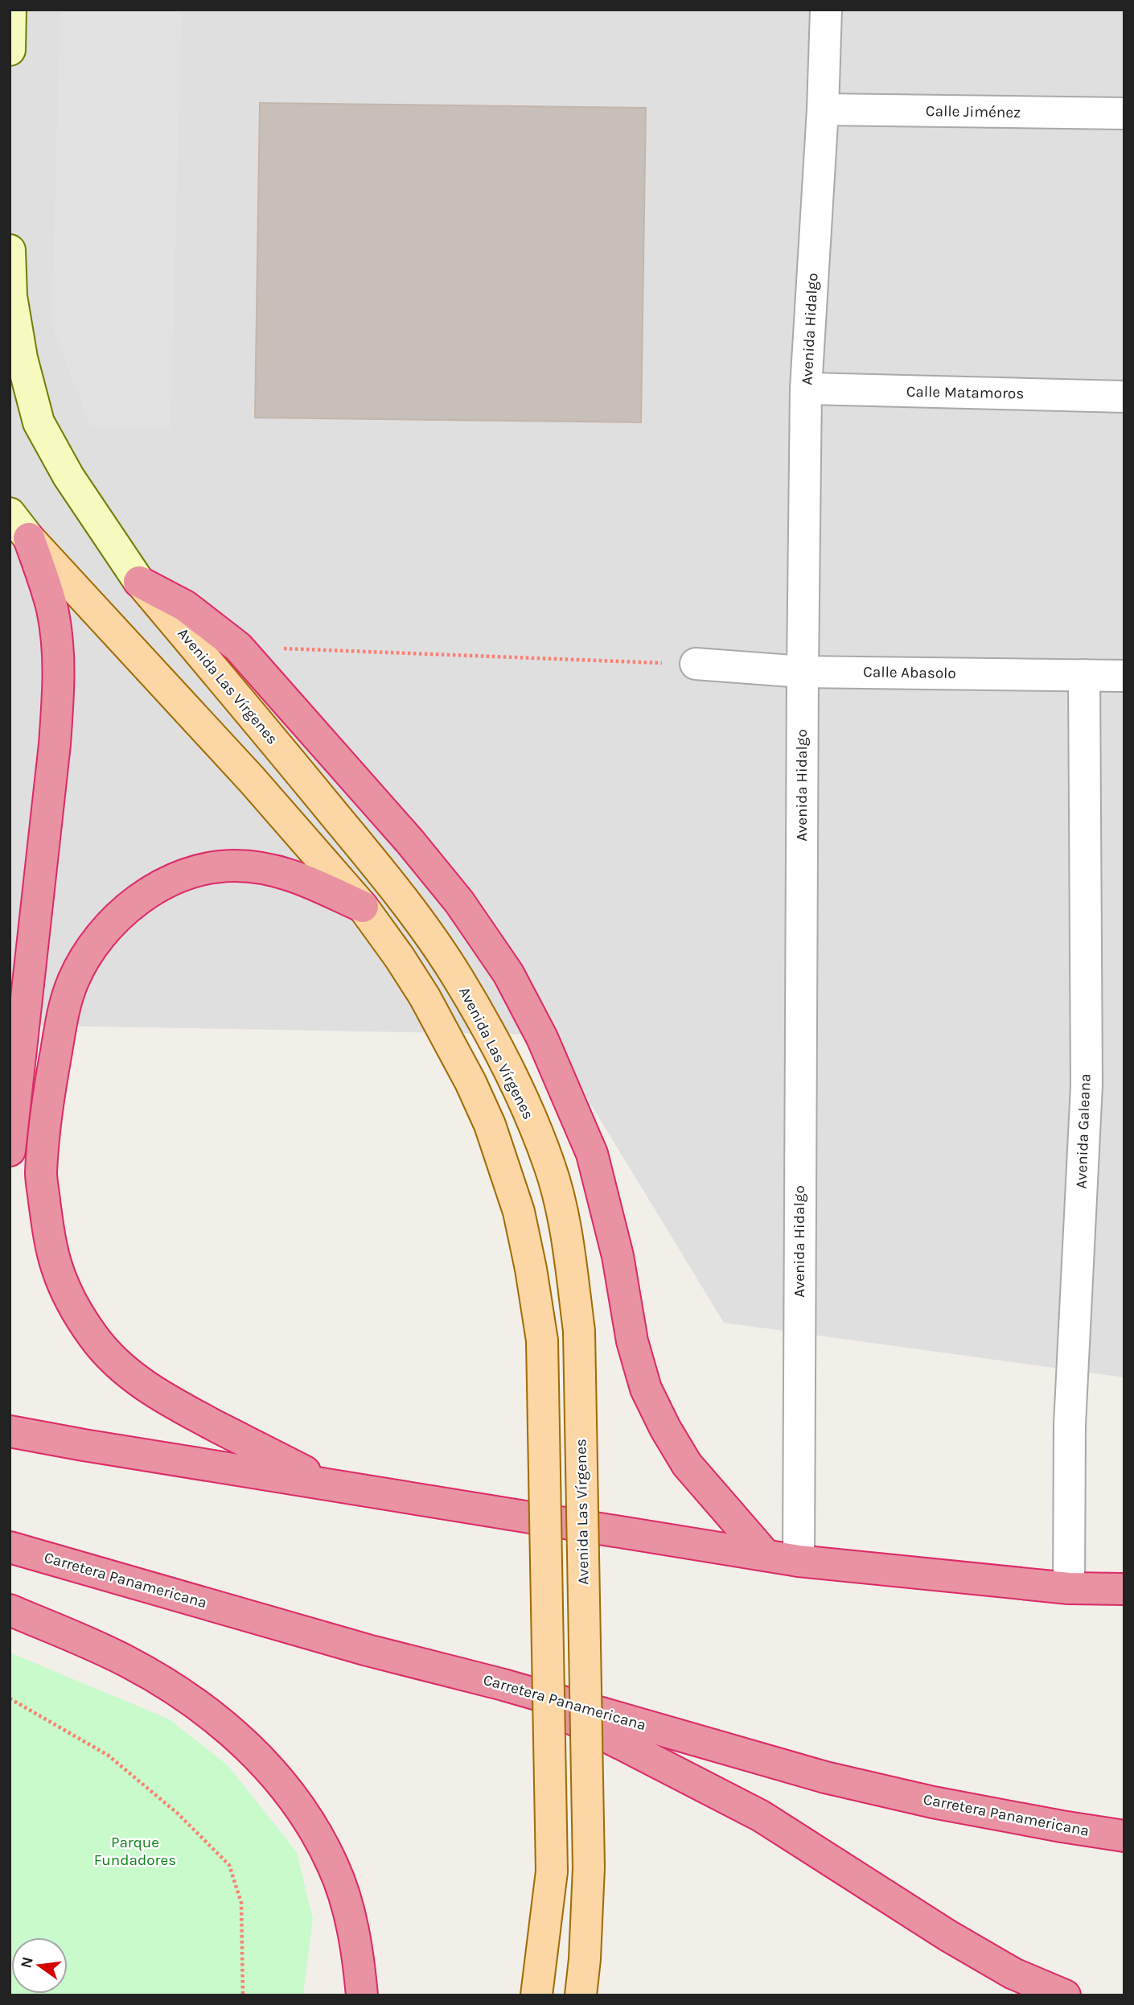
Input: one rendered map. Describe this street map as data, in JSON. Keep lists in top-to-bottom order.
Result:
{
  "streets": {
    "highway": ["Carretera Panamericana"],
    "main road": ["Avenida Las Vírgenes"],
    "street": [
      "Calle Jiménez",
      "Avenida Hidalgo",
      "Calle Matamoros",
      "Calle Abasolo",
      "Avenida Galeana"
    ]
  },
  "crossings": [
    ["Calle Jiménez", "Avenida Hidalgo"],
    ["Avenida Hidalgo", "Calle Matamoros"],
    ["Avenida Hidalgo", "Calle Abasolo"],
    ["Calle Abasolo", "Avenida Galeana"]
  ],
  "parks": ["Parque Fundadores"],
  "north": "left"
}
